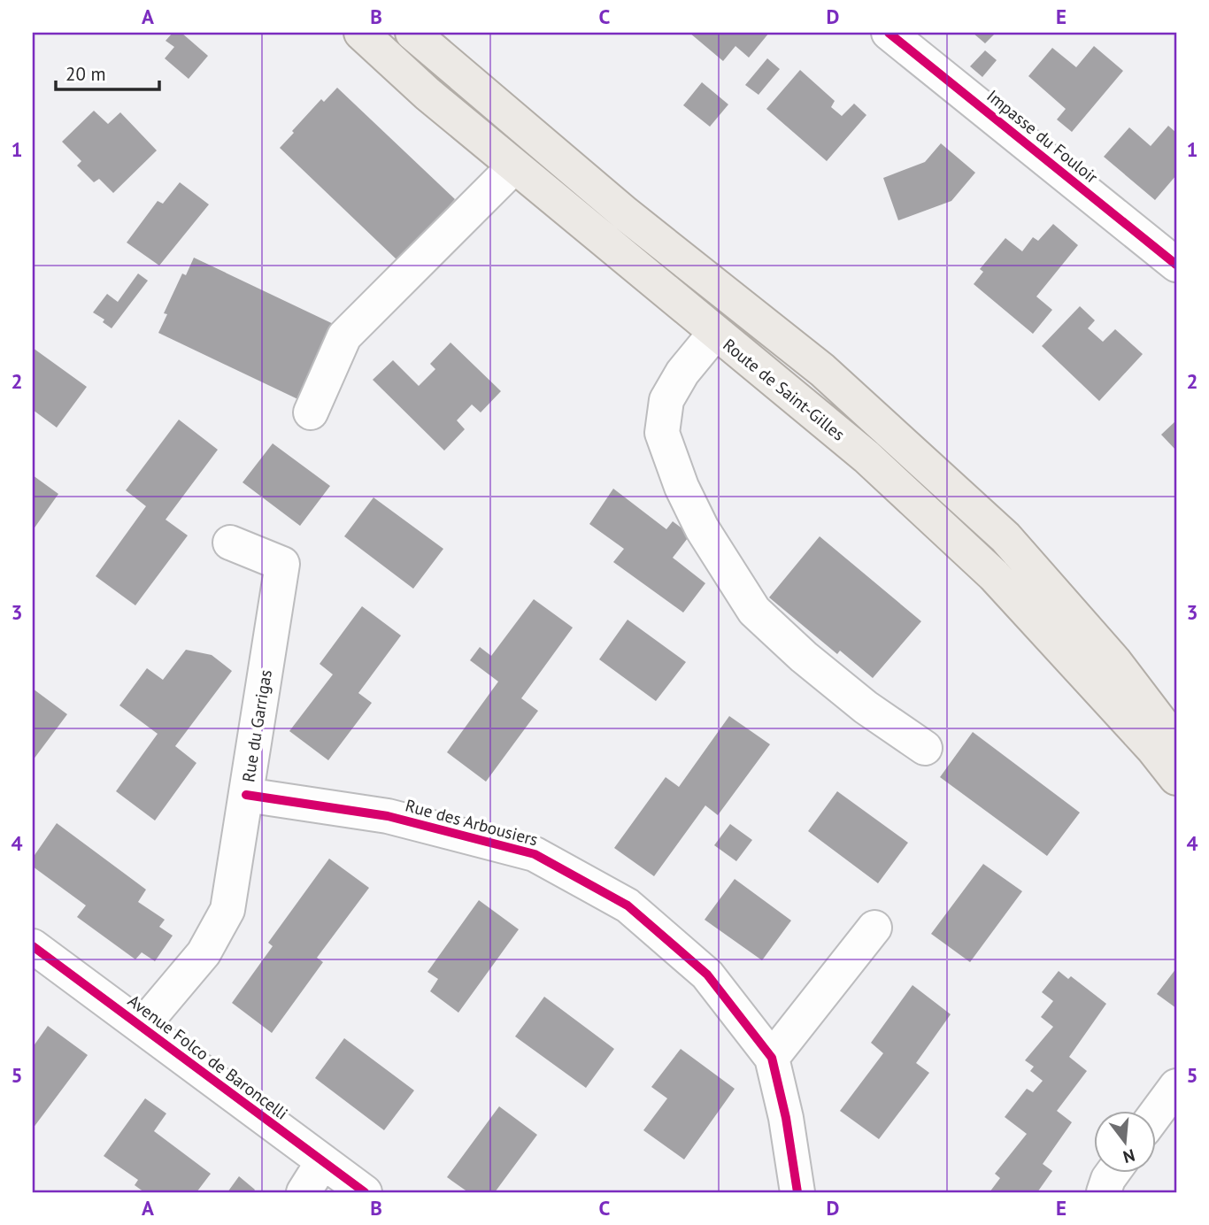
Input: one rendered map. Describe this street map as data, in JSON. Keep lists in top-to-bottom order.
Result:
{
  "streets": {
    "main road": ["Route de Saint-Gilles"],
    "street": [
      "Impasse du Fouloir",
      "Rue du Garrigas",
      "Rue des Arbousiers",
      "Avenue Folco de Baroncelli"
    ]
  },
  "crossings": [
    ["Rue du Garrigas", "Rue des Arbousiers"],
    ["Rue du Garrigas", "Avenue Folco de Baroncelli"]
  ],
  "scale_bar": "20 m",
  "north": "bottom",
  "grid": {
    "columns": [
      "A",
      "B",
      "C",
      "D",
      "E"
    ],
    "rows": [
      "1",
      "2",
      "3",
      "4",
      "5"
    ]
  }
}
